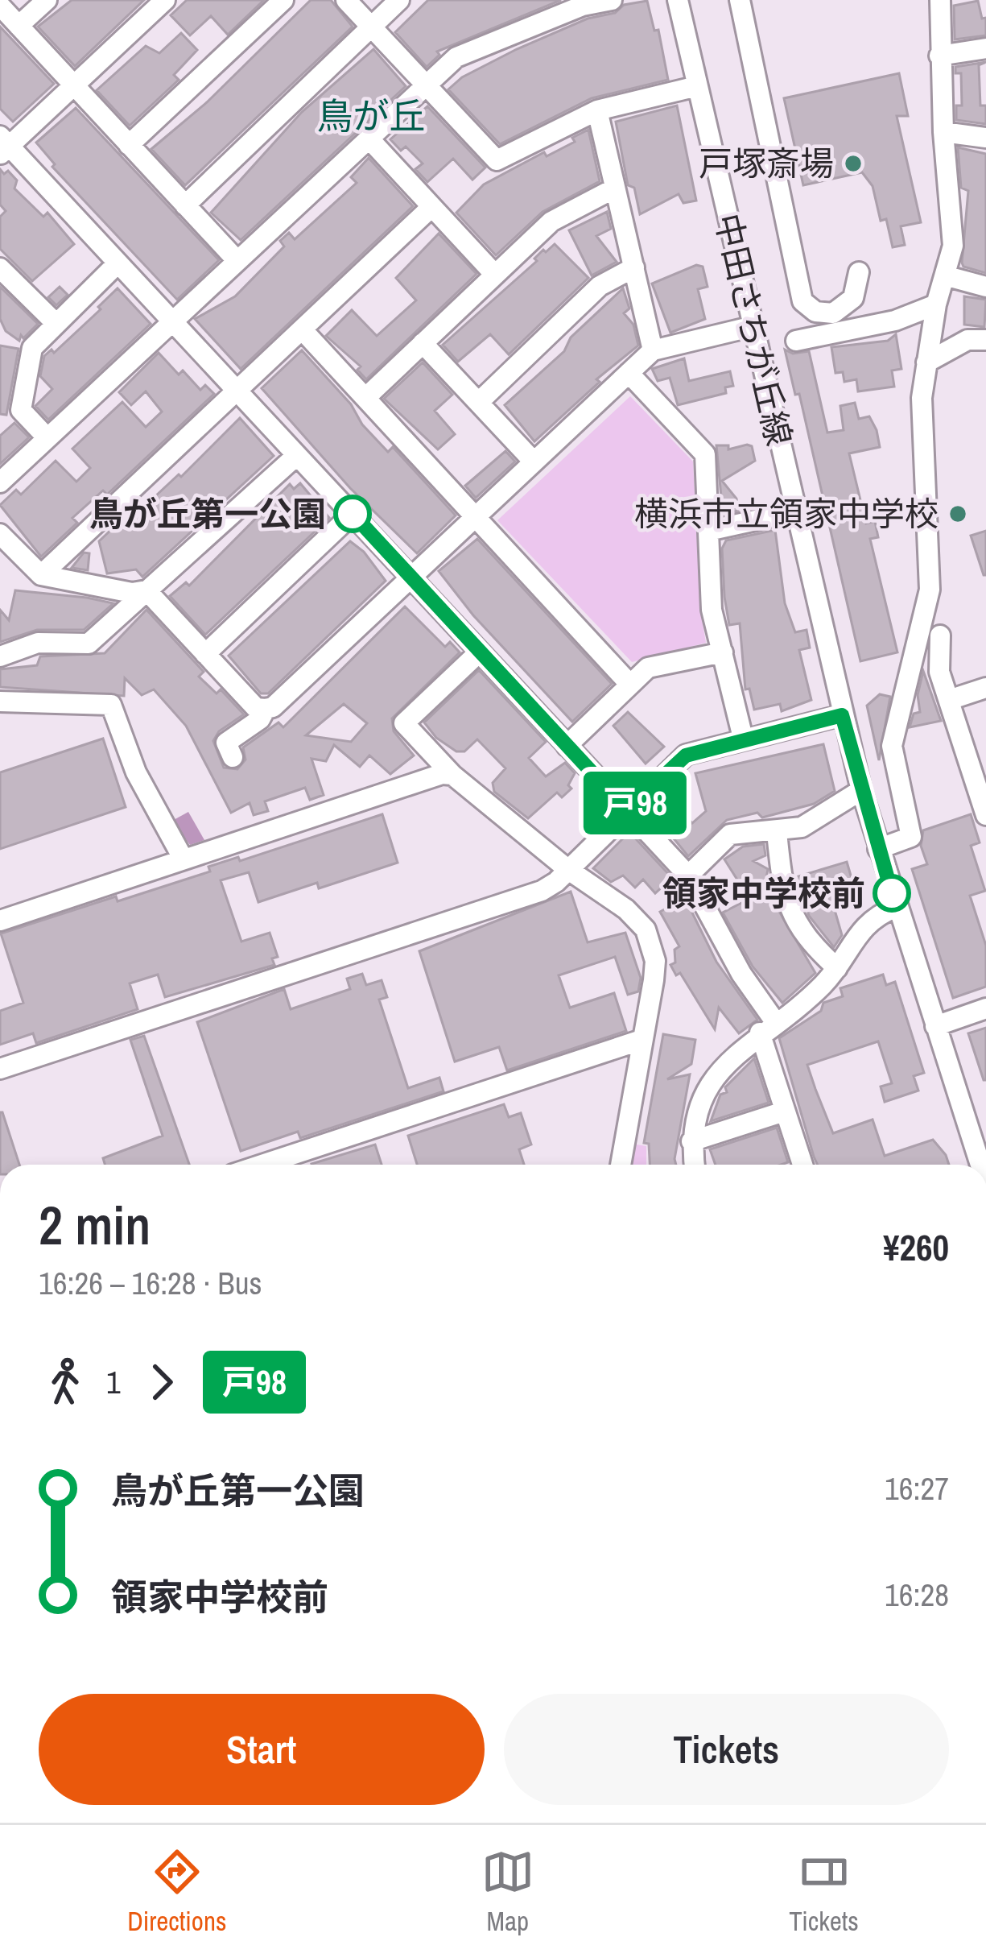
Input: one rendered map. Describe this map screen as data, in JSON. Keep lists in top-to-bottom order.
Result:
{
  "streets": {
    "street": ["中田さちが丘線"]
  },
  "districts": ["鳥が丘"],
  "places": [
    "戸塚斎場",
    "鳥が丘第一公園",
    "横浜市立領家中学校",
    "領家中学校前"
  ],
  "lines": ["bus line 戸98"],
  "page": {
    "on_map": "戸98",
    "heading": ["2 min", "16:26 – 16:28 · Bus", "¥260"],
    "legs": ["1", "戸98"],
    "list": [
      {
        "name": "鳥が丘第一公園",
        "value": "16:27"
      },
      {
        "name": "領家中学校前",
        "value": "16:28"
      }
    ],
    "buttons": ["Start", "Tickets"],
    "tabs": ["Directions", "Map", "Tickets"]
  }
}
